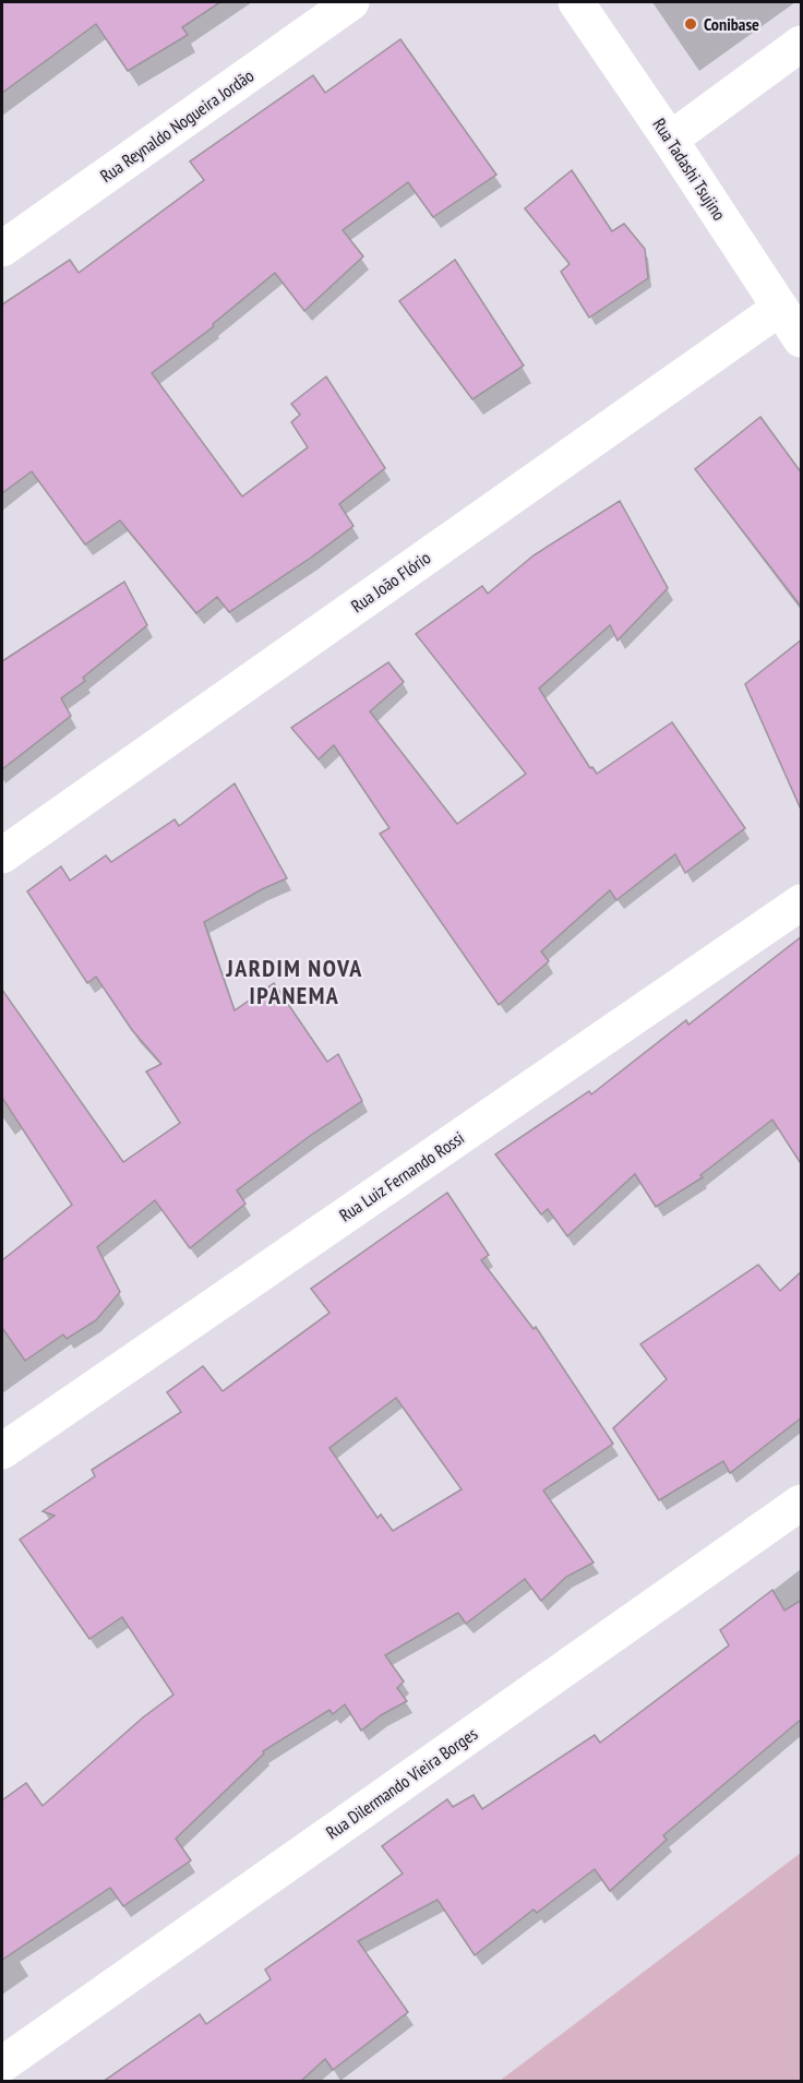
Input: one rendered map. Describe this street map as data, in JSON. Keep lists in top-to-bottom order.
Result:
{
  "streets": {
    "street": [
      "Rua Reynaldo Nogueira Jordão",
      "Rua Tadashi Tsujino",
      "Rua João Flório",
      "Rua Luiz Fernando Rossi",
      "Rua Dilermando Vieira Borges"
    ]
  },
  "crossings": [
    ["Rua Tadashi Tsujino", "Rua João Flório"]
  ],
  "districts": ["JARDIM NOVA IPANEMA"],
  "places": ["Conibase"]
}
